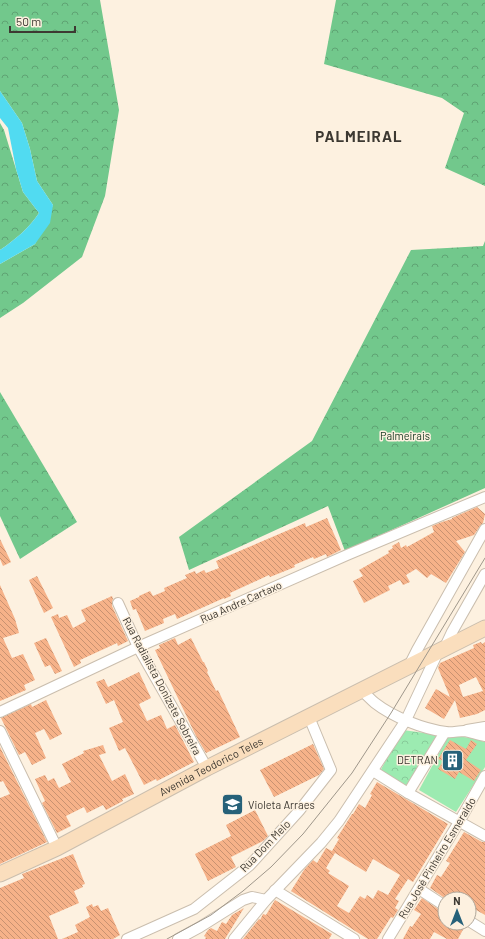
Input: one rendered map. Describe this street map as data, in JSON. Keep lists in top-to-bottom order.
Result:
{
  "streets": {
    "main road": ["Avenida Teodorico Teles"],
    "street": [
      "Rua Andre Cartaxo",
      "Rua Radialista Donizete Sobreira",
      "Rua Dom Melo",
      "Rua José Pinheiro Esmeraldo"
    ]
  },
  "crossings": [
    ["Rua Andre Cartaxo", "Rua Radialista Donizete Sobreira"],
    ["Rua Radialista Donizete Sobreira", "Avenida Teodorico Teles"],
    ["Avenida Teodorico Teles", "Rua Dom Melo"]
  ],
  "districts": ["PALMEIRAL"],
  "parks": ["Palmeirais"],
  "places": {
    "building": ["DETRAN"],
    "school or university": ["Violeta Arraes"]
  },
  "scale_bar": "50 m",
  "north": "top"
}
